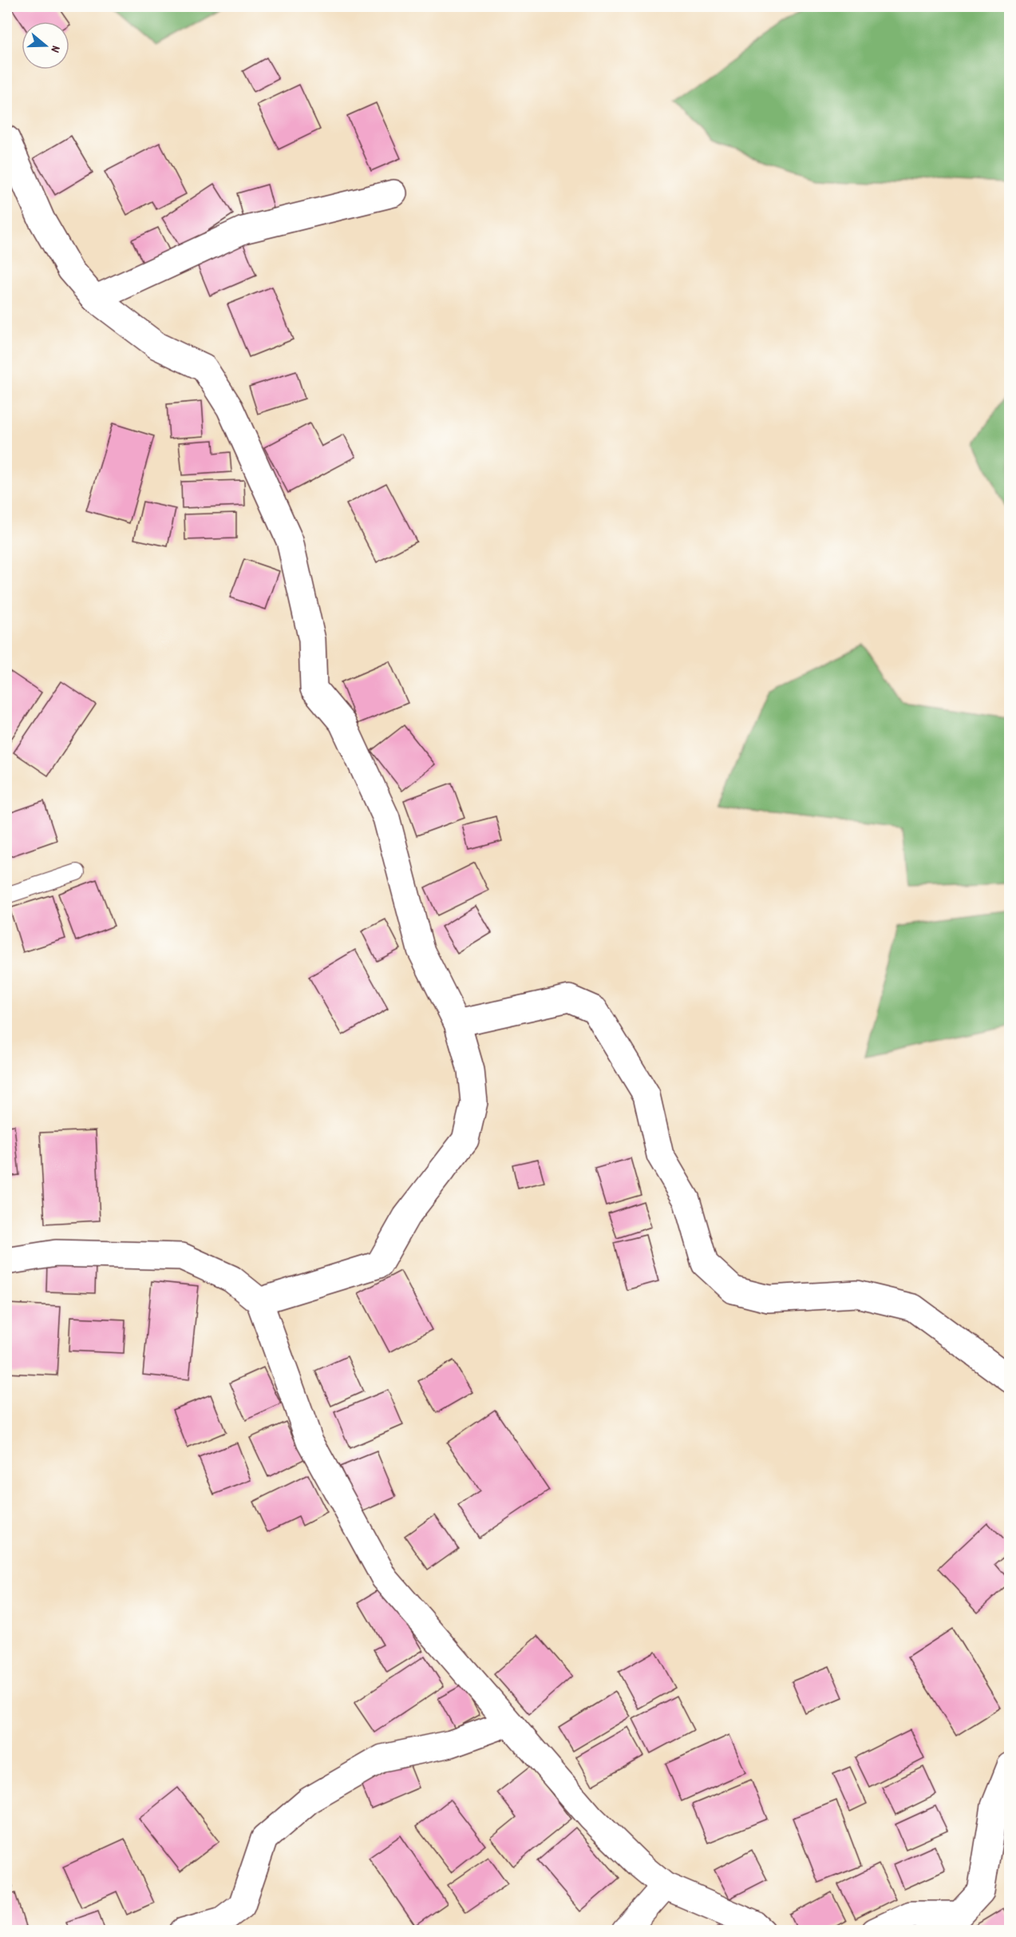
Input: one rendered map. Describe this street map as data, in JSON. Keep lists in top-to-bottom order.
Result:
{
  "north": "right"
}
